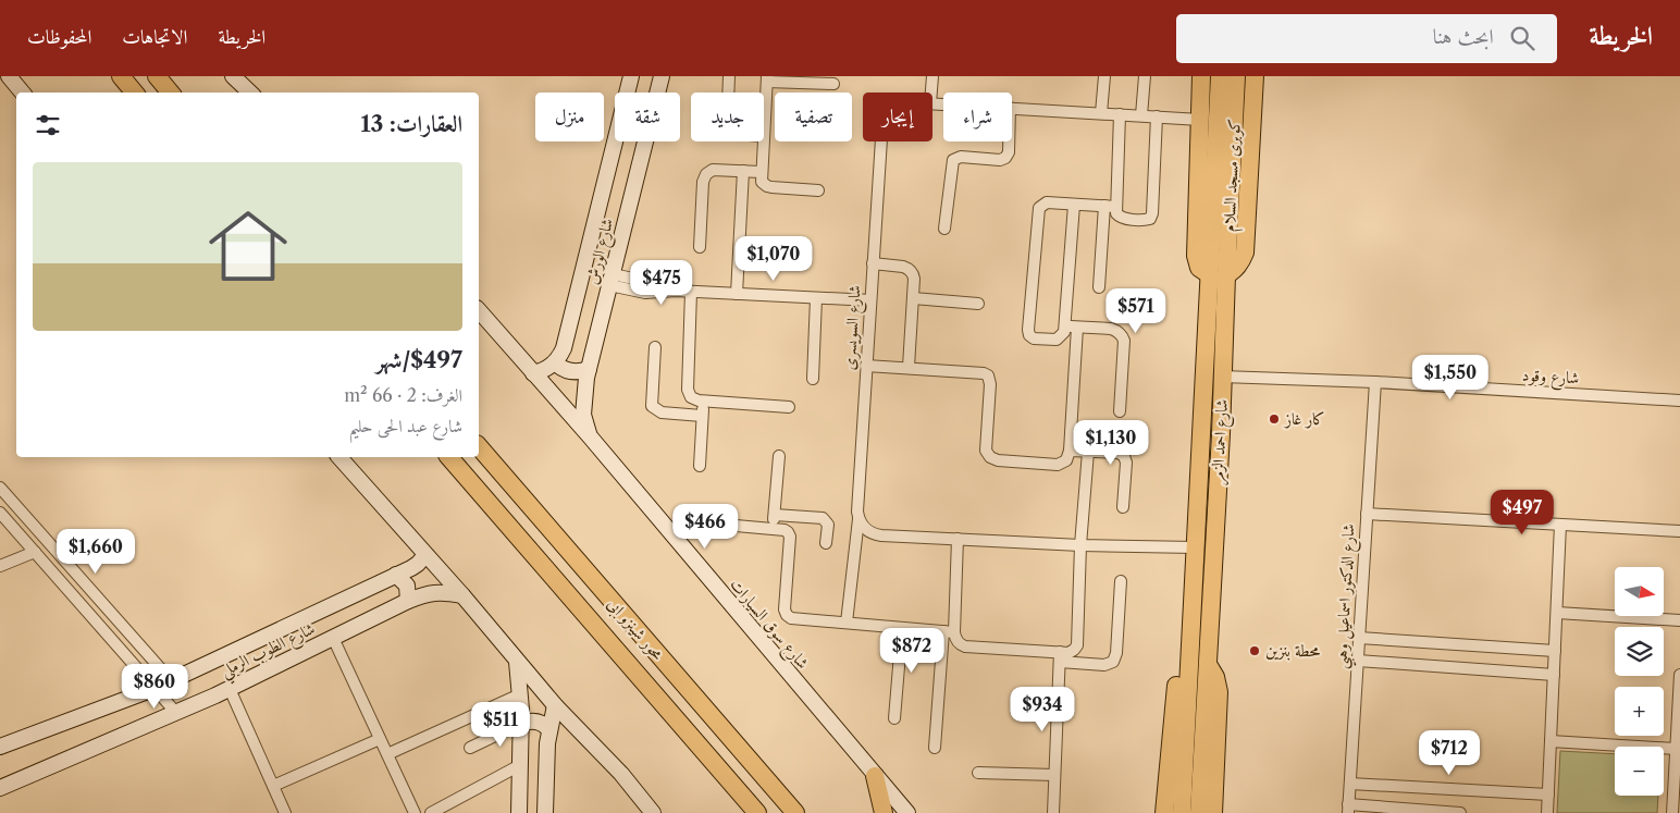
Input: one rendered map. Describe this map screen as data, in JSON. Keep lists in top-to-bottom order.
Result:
{
  "streets": {
    "main road": ["كوبرى مسجد السلام", "شارع احمد الزمر", "محور شينزو ابى"],
    "street": [
      "شارع الورش",
      "شارع السويسرى",
      "شارع وقود",
      "شارع الدكتور اسماعيل وهبي",
      "شارع سوق السيارات",
      "شارع الطوب الرملي"
    ]
  },
  "crossings": [
    ["كوبرى مسجد السلام", "شارع احمد الزمر"],
    ["شارع الورش", "شارع سوق السيارات"],
    ["شارع وقود", "شارع احمد الزمر"],
    ["شارع وقود", "شارع الدكتور اسماعيل وهبي"]
  ],
  "places": ["كار غاز", "محطة بنزين"],
  "north": "right",
  "page": {
    "header": "الخريطة",
    "search": "ابحث هنا",
    "nav": ["الخريطة", "الاتجاهات", "المحفوظات"],
    "chip": [
      "شراء",
      "إيجار",
      "تصفية",
      "جديد",
      "شقة",
      "منزل"
    ],
    "heading": "العقارات: 13",
    "list": [
      {
        "name": "$497/شهر",
        "note": "الغرف: 2 · 66 m² · شارع عبد الحى حليم"
      }
    ],
    "price": [
      "$1,070",
      "$475",
      "$571",
      "$1,550",
      "$1,130",
      "$497",
      "$466",
      "$1,660",
      "$872",
      "$860",
      "$934",
      "$511",
      "$712"
    ],
    "map_buttons": ["+", "−"]
  }
}
